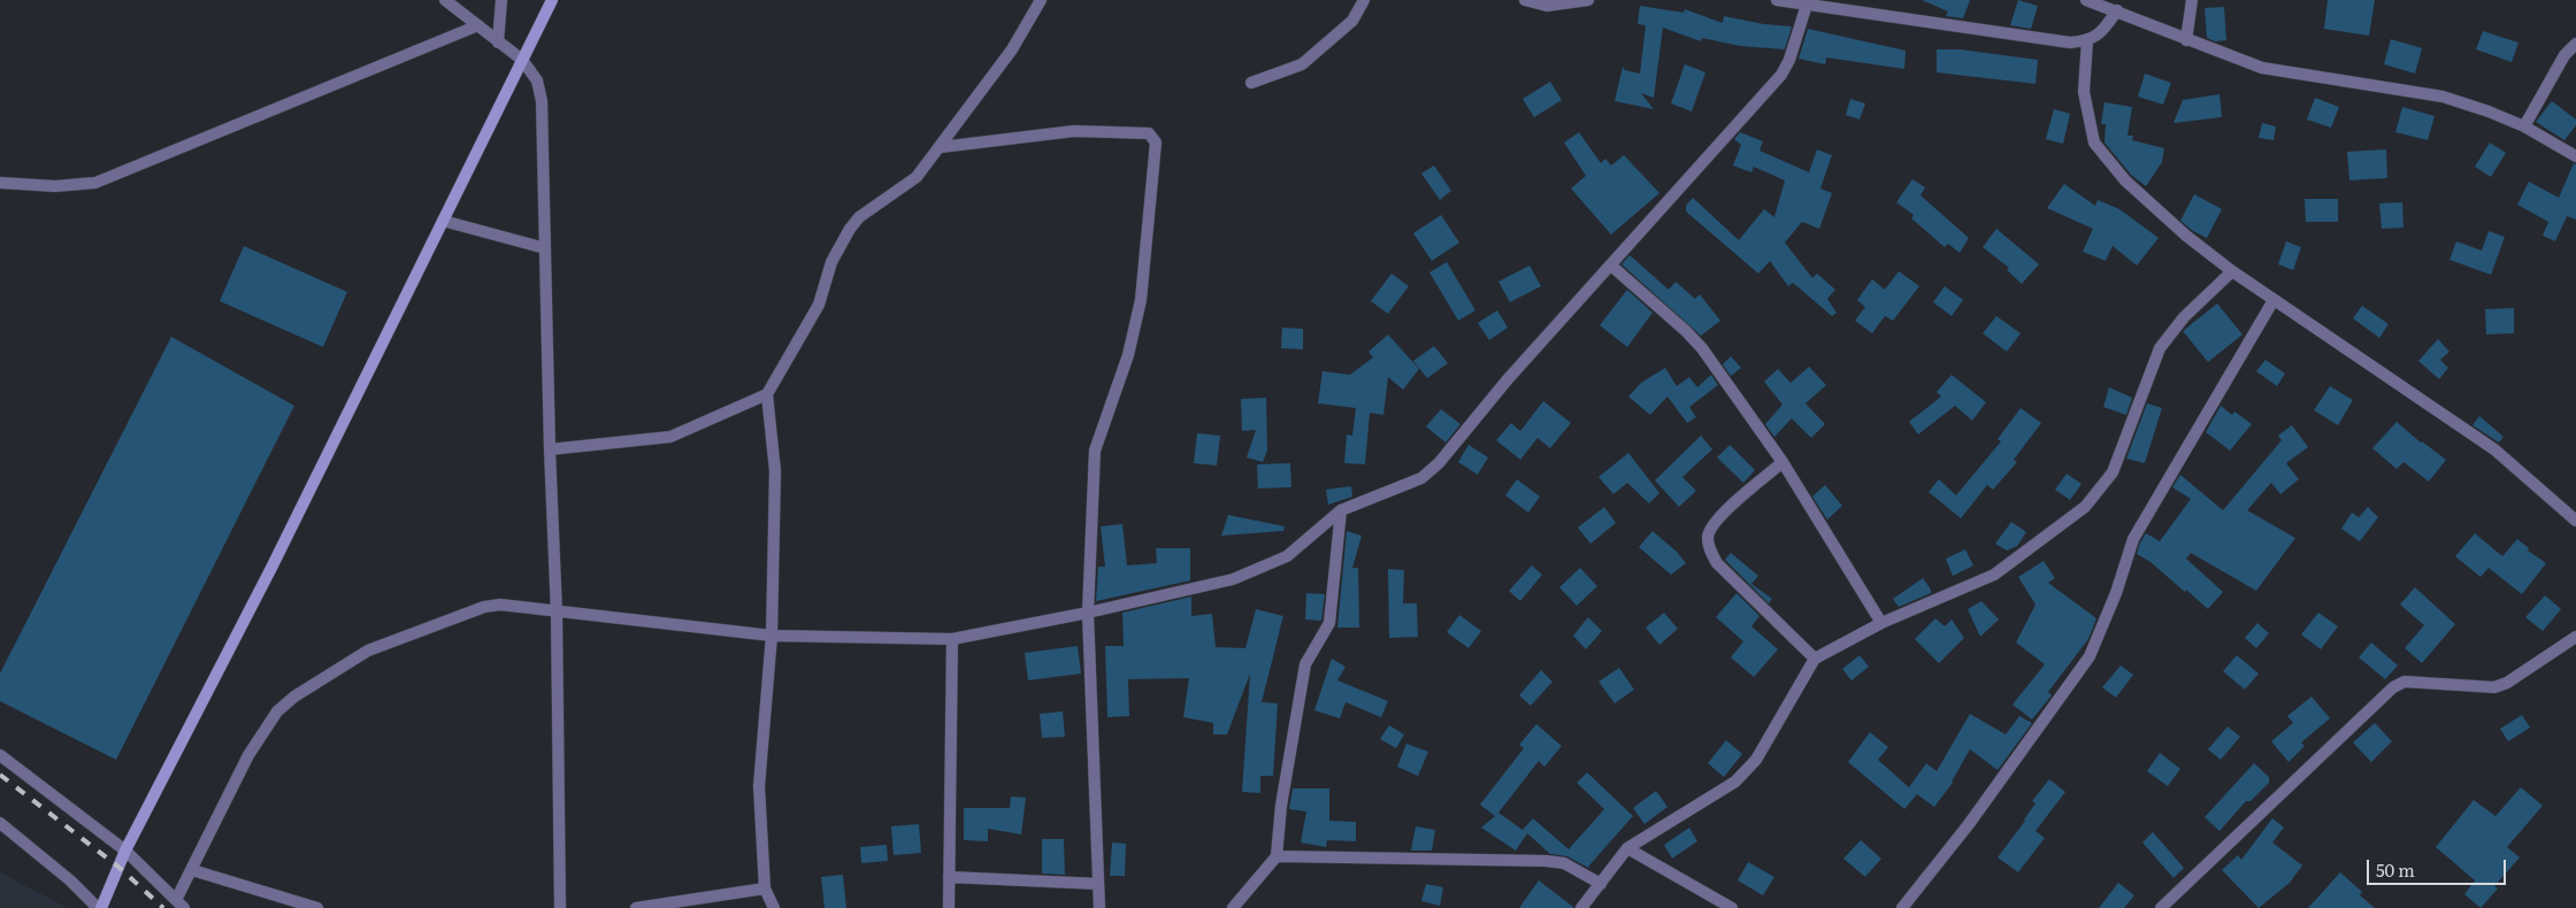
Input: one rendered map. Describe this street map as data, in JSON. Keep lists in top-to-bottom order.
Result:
{
  "scale_bar": "50 m"
}
